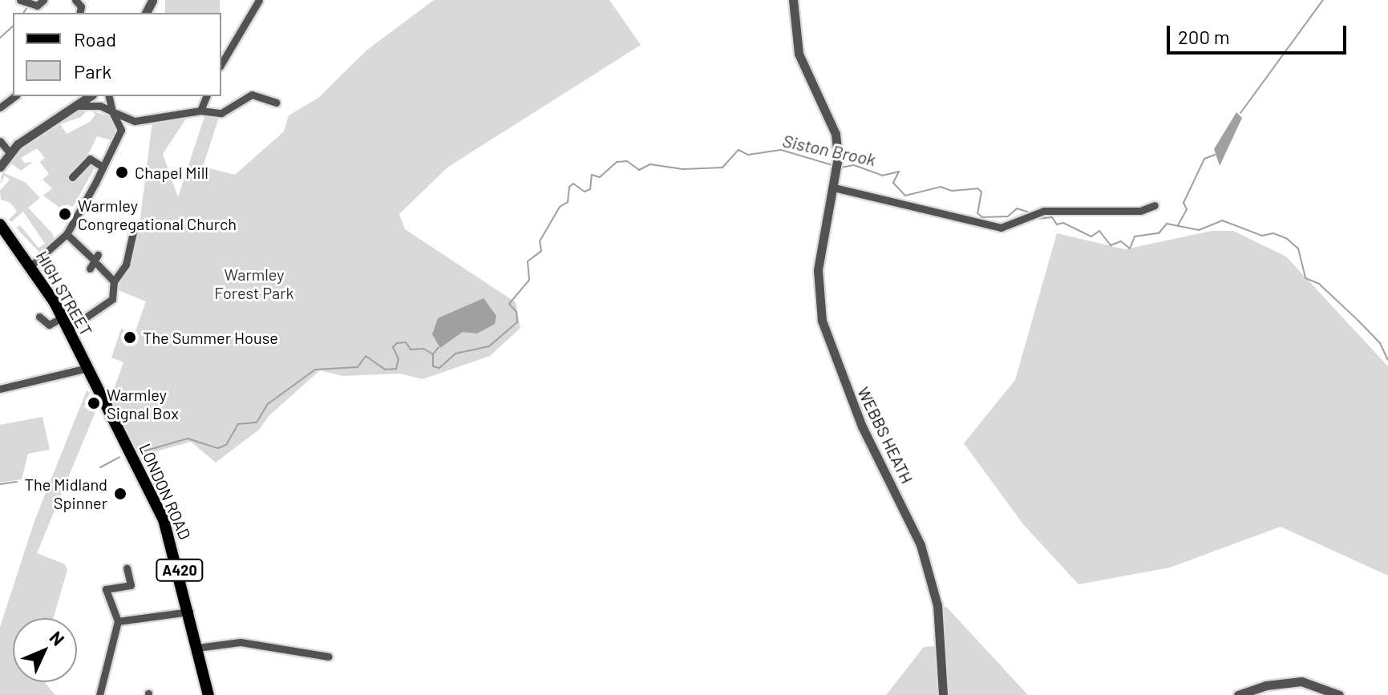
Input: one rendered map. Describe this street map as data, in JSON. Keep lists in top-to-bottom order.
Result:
{
  "streets": {
    "main road": ["HIGH STREET", "LONDON ROAD", "A420"],
    "street": ["WEBBS HEATH"]
  },
  "crossings": [
    ["HIGH STREET", "LONDON ROAD"]
  ],
  "water": ["Siston Brook"],
  "parks": ["Warmley Forest Park"],
  "places": [
    "Chapel Mill",
    "Warmley Congregational Church",
    "The Summer House",
    "Warmley Signal Box",
    "The Midland Spinner"
  ],
  "legend": ["Road", "Park"],
  "scale_bar": "200 m",
  "north": "top right"
}
